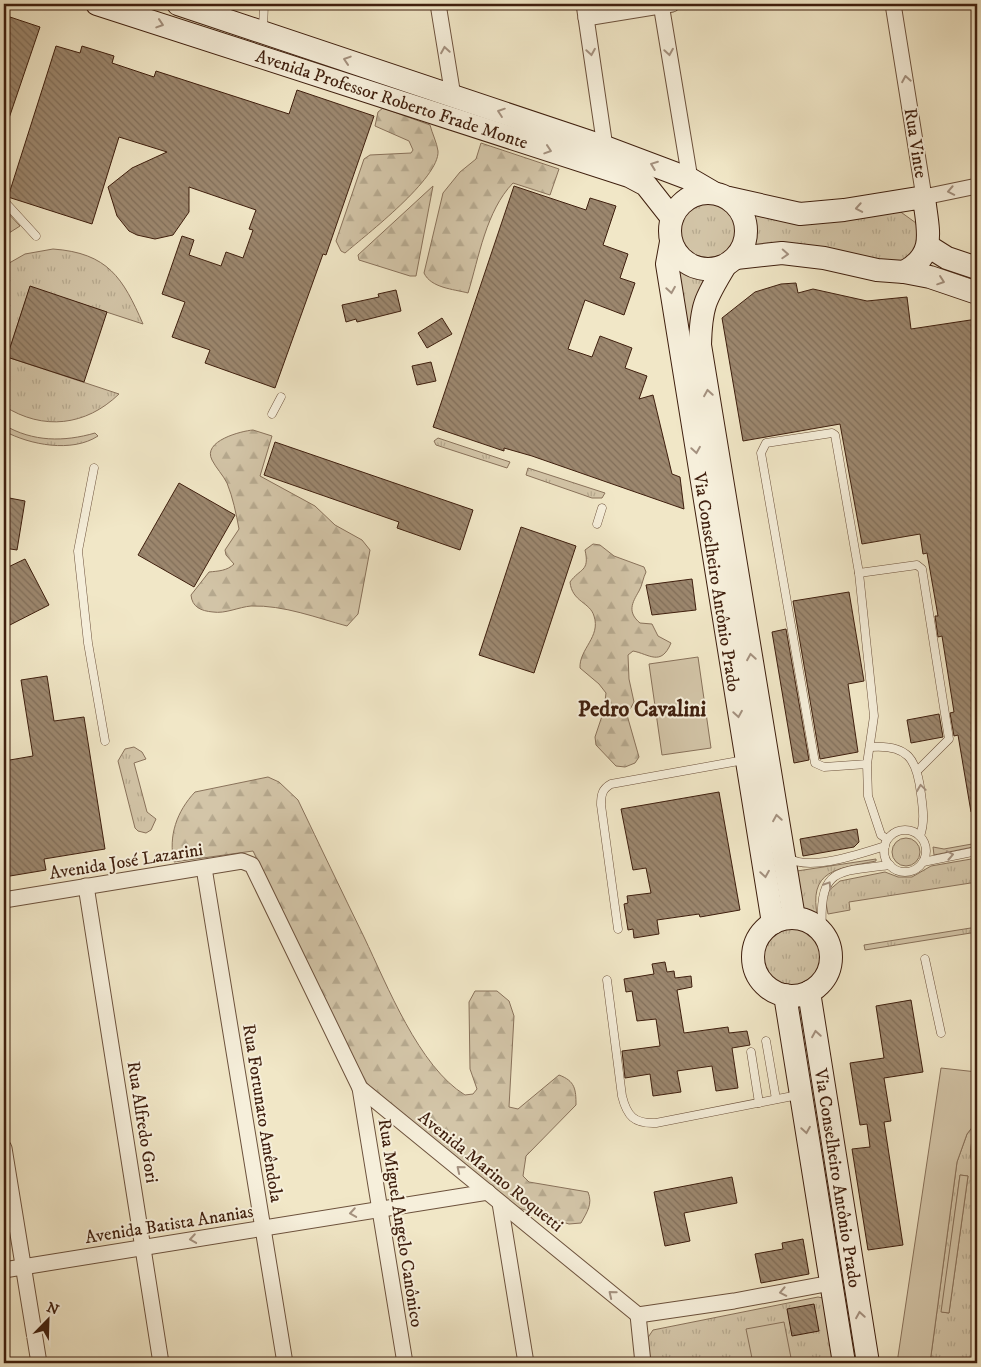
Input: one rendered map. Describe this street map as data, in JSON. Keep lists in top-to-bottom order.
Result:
{
  "streets": {
    "main road": ["Avenida Professor Roberto Frade Monte", "Rua Vinte", "Via Conselheiro Antônio Prado"],
    "street": [
      "Avenida José Lazarini",
      "Rua Fortunato Amêndola",
      "Rua Alfredo Gori",
      "Avenida Marino Roquetti",
      "Rua Miguel Angelo Canônico",
      "Avenida Batista Ananias"
    ]
  },
  "crossings": [
    ["Avenida Professor Roberto Frade Monte", "Via Conselheiro Antônio Prado"],
    ["Avenida José Lazarini", "Rua Fortunato Amêndola"],
    ["Avenida José Lazarini", "Rua Alfredo Gori"],
    ["Avenida José Lazarini", "Avenida Marino Roquetti"],
    ["Rua Fortunato Amêndola", "Avenida Batista Ananias"],
    ["Rua Alfredo Gori", "Avenida Batista Ananias"],
    ["Avenida Marino Roquetti", "Rua Miguel Angelo Canônico"],
    ["Avenida Marino Roquetti", "Avenida Batista Ananias"],
    ["Rua Miguel Angelo Canônico", "Avenida Batista Ananias"]
  ],
  "one_way": ["Rua Vinte", "Avenida Marino Roquetti", "Avenida Batista Ananias"],
  "districts": ["Pedro Cavalini"],
  "north": "top right"
}
